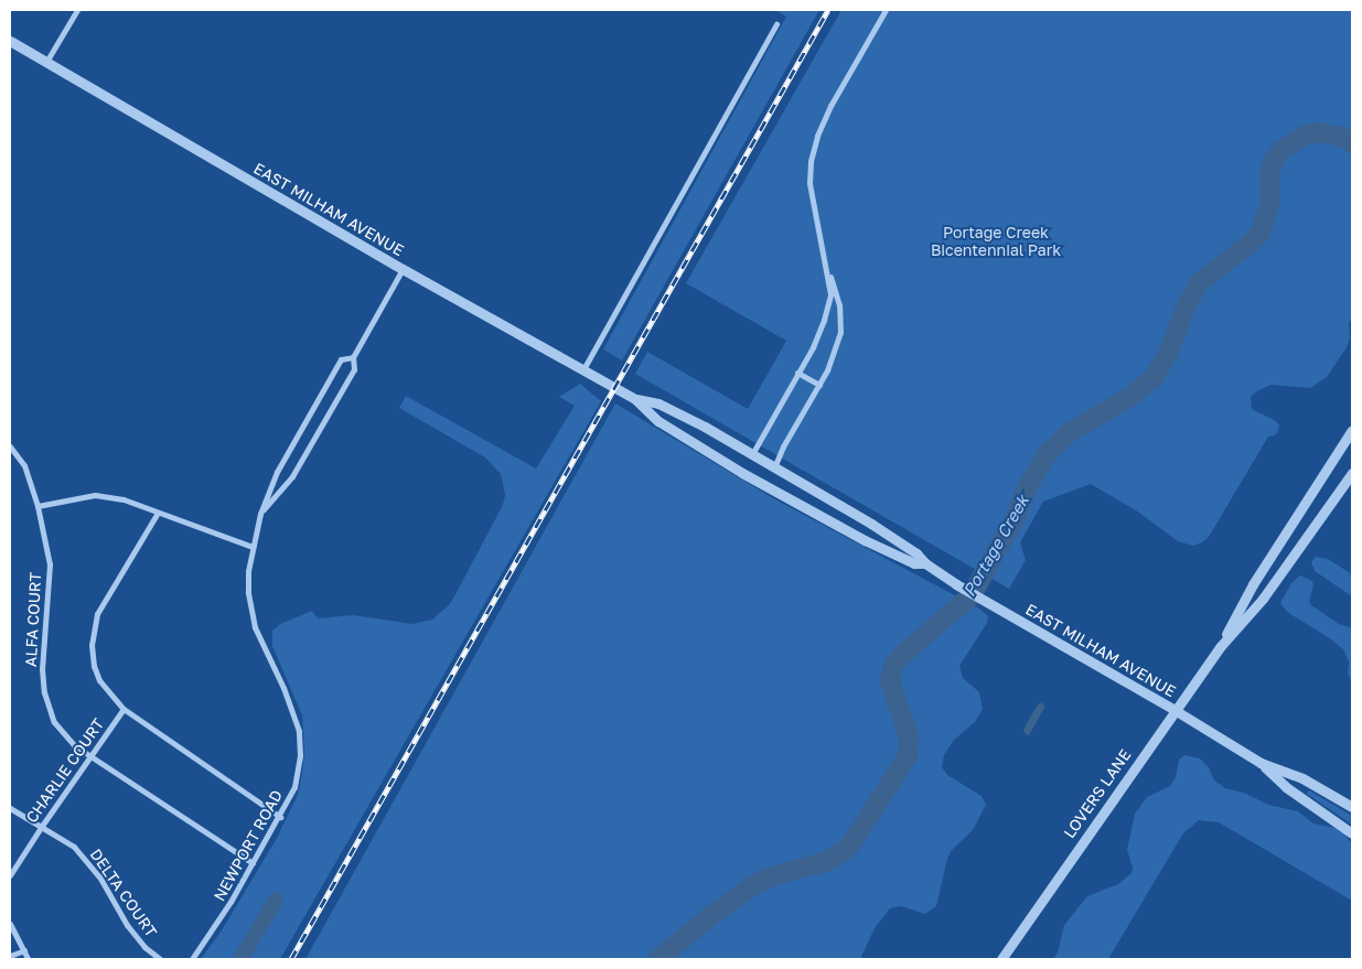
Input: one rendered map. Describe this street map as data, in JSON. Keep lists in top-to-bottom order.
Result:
{
  "streets": {
    "street": [
      "EAST MILHAM AVENUE",
      "ALFA COURT",
      "CHARLIE COURT",
      "LOVERS LANE",
      "NEWPORT ROAD",
      "DELTA COURT"
    ]
  },
  "crossings": [
    ["EAST MILHAM AVENUE", "LOVERS LANE"],
    ["EAST MILHAM AVENUE", "NEWPORT ROAD"],
    ["ALFA COURT", "CHARLIE COURT"],
    ["ALFA COURT", "NEWPORT ROAD"],
    ["CHARLIE COURT", "DELTA COURT"]
  ],
  "water": ["Portage Creek"],
  "parks": ["Portage Creek Bicentennial Park"]
}
